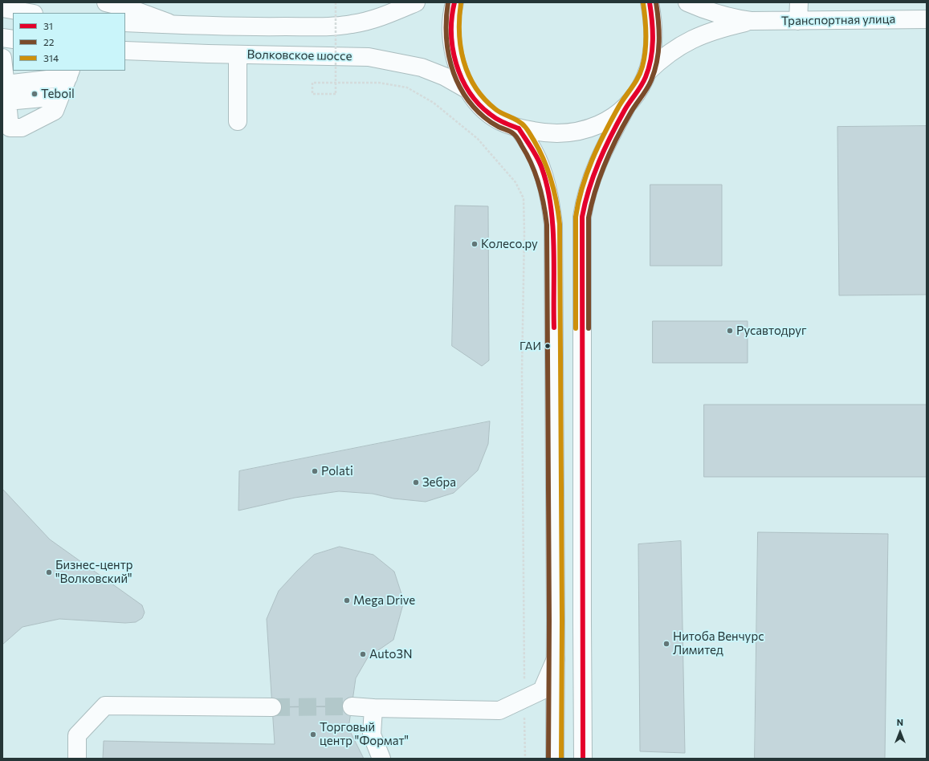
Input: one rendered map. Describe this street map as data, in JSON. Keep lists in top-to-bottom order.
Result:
{
  "streets": {
    "main road": ["Транспортная улица", "Волковское шоссе"]
  },
  "places": [
    "Teboil",
    "Колесо.ру",
    "Русавтодруг",
    "ГАИ",
    "Polati",
    "Зебра",
    "Бизнес-центр \"Волковский\"",
    "Mega Drive",
    "Нитоба Венчурс Лимитед",
    "Auto3N",
    "Торговый центр \"Формат\""
  ],
  "lines": ["transit line 31", "transit line 22", "transit line 314"],
  "legend": ["31", "22", "314"],
  "north": "top"
}
